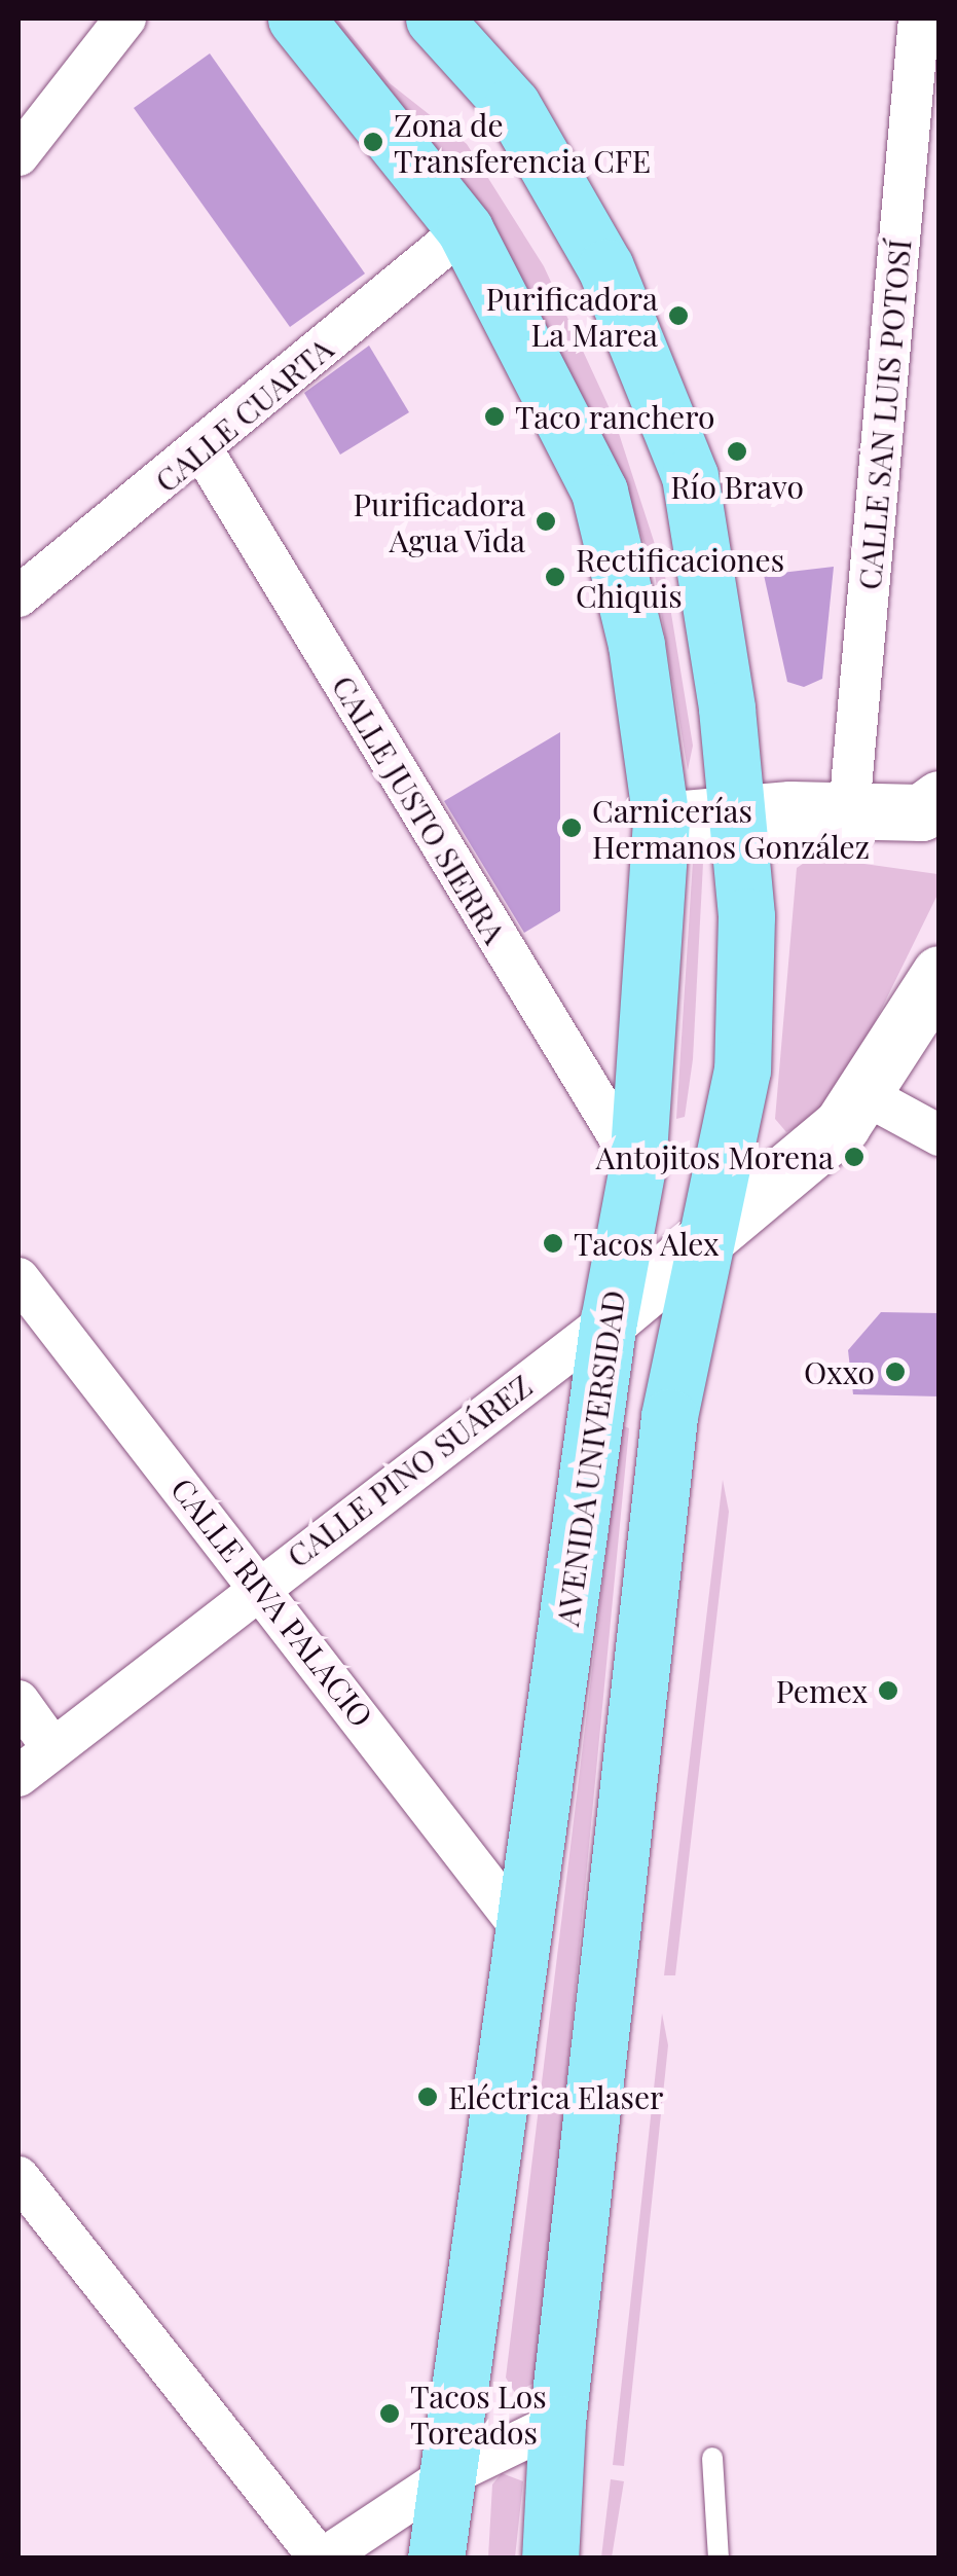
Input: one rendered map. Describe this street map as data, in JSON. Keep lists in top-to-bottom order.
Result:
{
  "streets": {
    "main road": ["AVENIDA UNIVERSIDAD"],
    "street": [
      "CALLE CUARTA",
      "CALLE SAN LUIS POTOSÍ",
      "CALLE JUSTO SIERRA",
      "CALLE PINO SUÁREZ",
      "CALLE RIVA PALACIO"
    ]
  },
  "crossings": [
    ["CALLE CUARTA", "CALLE JUSTO SIERRA"],
    ["CALLE CUARTA", "AVENIDA UNIVERSIDAD"],
    ["CALLE JUSTO SIERRA", "AVENIDA UNIVERSIDAD"],
    ["AVENIDA UNIVERSIDAD", "CALLE PINO SUÁREZ"],
    ["AVENIDA UNIVERSIDAD", "CALLE RIVA PALACIO"],
    ["CALLE PINO SUÁREZ", "CALLE RIVA PALACIO"]
  ],
  "places": [
    "Zona de Transferencia CFE",
    "Purificadora La Marea",
    "Taco ranchero",
    "Río Bravo",
    "Purificadora Agua Vida",
    "Rectificaciones Chiquis",
    "Carnicerías Hermanos González",
    "Antojitos Morena",
    "Tacos Alex",
    "Oxxo",
    "Pemex",
    "Eléctrica Elaser",
    "Tacos Los Toreados"
  ]
}
